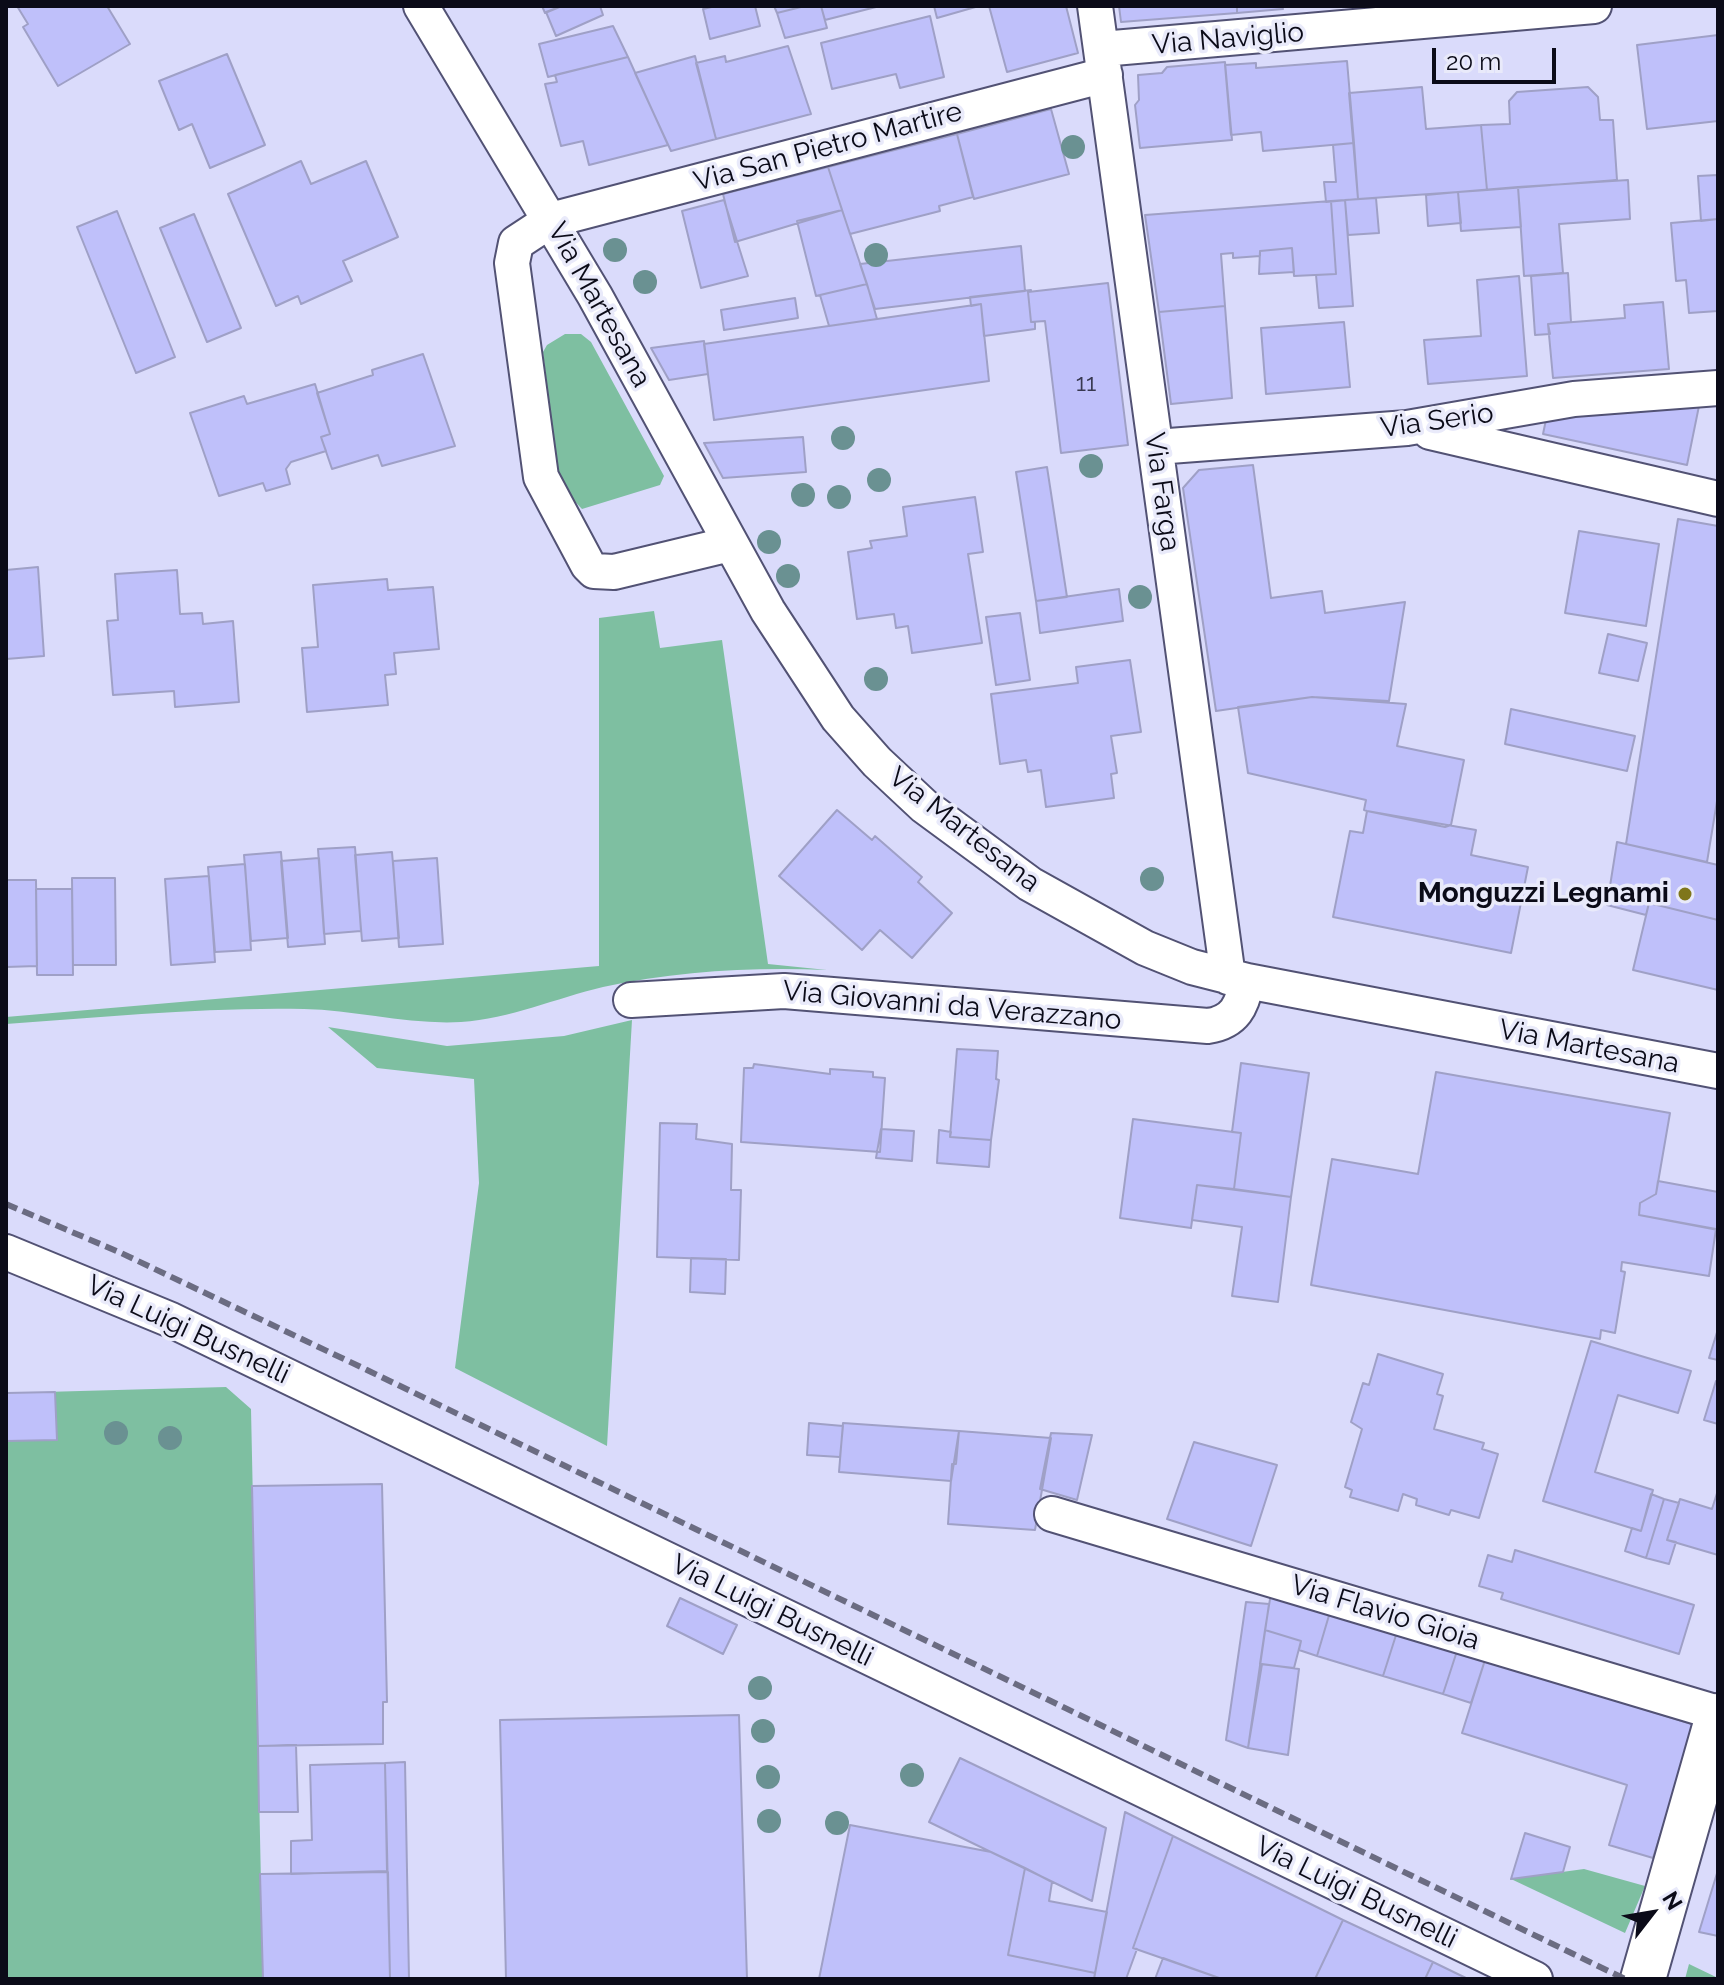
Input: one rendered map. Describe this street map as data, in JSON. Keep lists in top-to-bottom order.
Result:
{
  "streets": {
    "street": [
      "Via Naviglio",
      "Via San Pietro Martire",
      "Via Martesana",
      "Via Serio",
      "Via Farga",
      "Via Giovanni da Verazzano",
      "Via Luigi Busnelli",
      "Via Flavio Gioia"
    ]
  },
  "crossings": [
    ["Via Naviglio", "Via San Pietro Martire"],
    ["Via Naviglio", "Via Farga"],
    ["Via San Pietro Martire", "Via Martesana"],
    ["Via San Pietro Martire", "Via Farga"],
    ["Via Martesana", "Via Farga"],
    ["Via Martesana", "Via Giovanni da Verazzano"],
    ["Via Serio", "Via Farga"],
    ["Via Farga", "Via Giovanni da Verazzano"]
  ],
  "places": ["Monguzzi Legnami"],
  "house_numbers": ["11"],
  "scale_bar": "20 m",
  "north": "top right"
}
